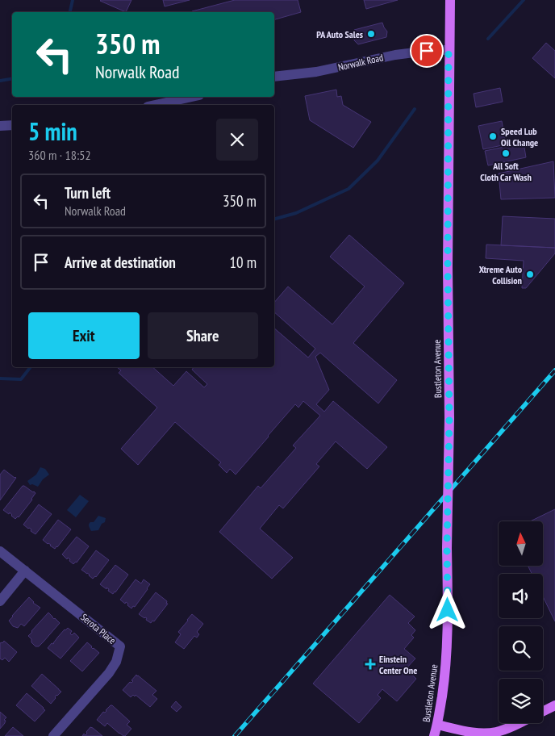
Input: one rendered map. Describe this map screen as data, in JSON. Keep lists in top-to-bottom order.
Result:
{
  "streets": {
    "main road": ["Bustleton Avenue"],
    "street": ["Norwalk Road", "Serota Place"]
  },
  "crossings": [
    ["Norwalk Road", "Bustleton Avenue"]
  ],
  "places": {
    "other": [
      "PA Auto Sales",
      "Speed Lub Oil Change",
      "All Soft Cloth Car Wash",
      "Xtreme Auto Collision"
    ],
    "health": ["Einstein Center One"]
  },
  "north": "top",
  "page": {
    "turn": ["350 m", "Norwalk Road"],
    "heading": ["5 min", "360 m · 18:52"],
    "list": [
      {
        "name": "Turn left",
        "note": "Norwalk Road",
        "value": "350 m"
      },
      {
        "name": "Arrive at destination",
        "value": "10 m"
      }
    ],
    "buttons": ["Exit", "Share"]
  }
}
